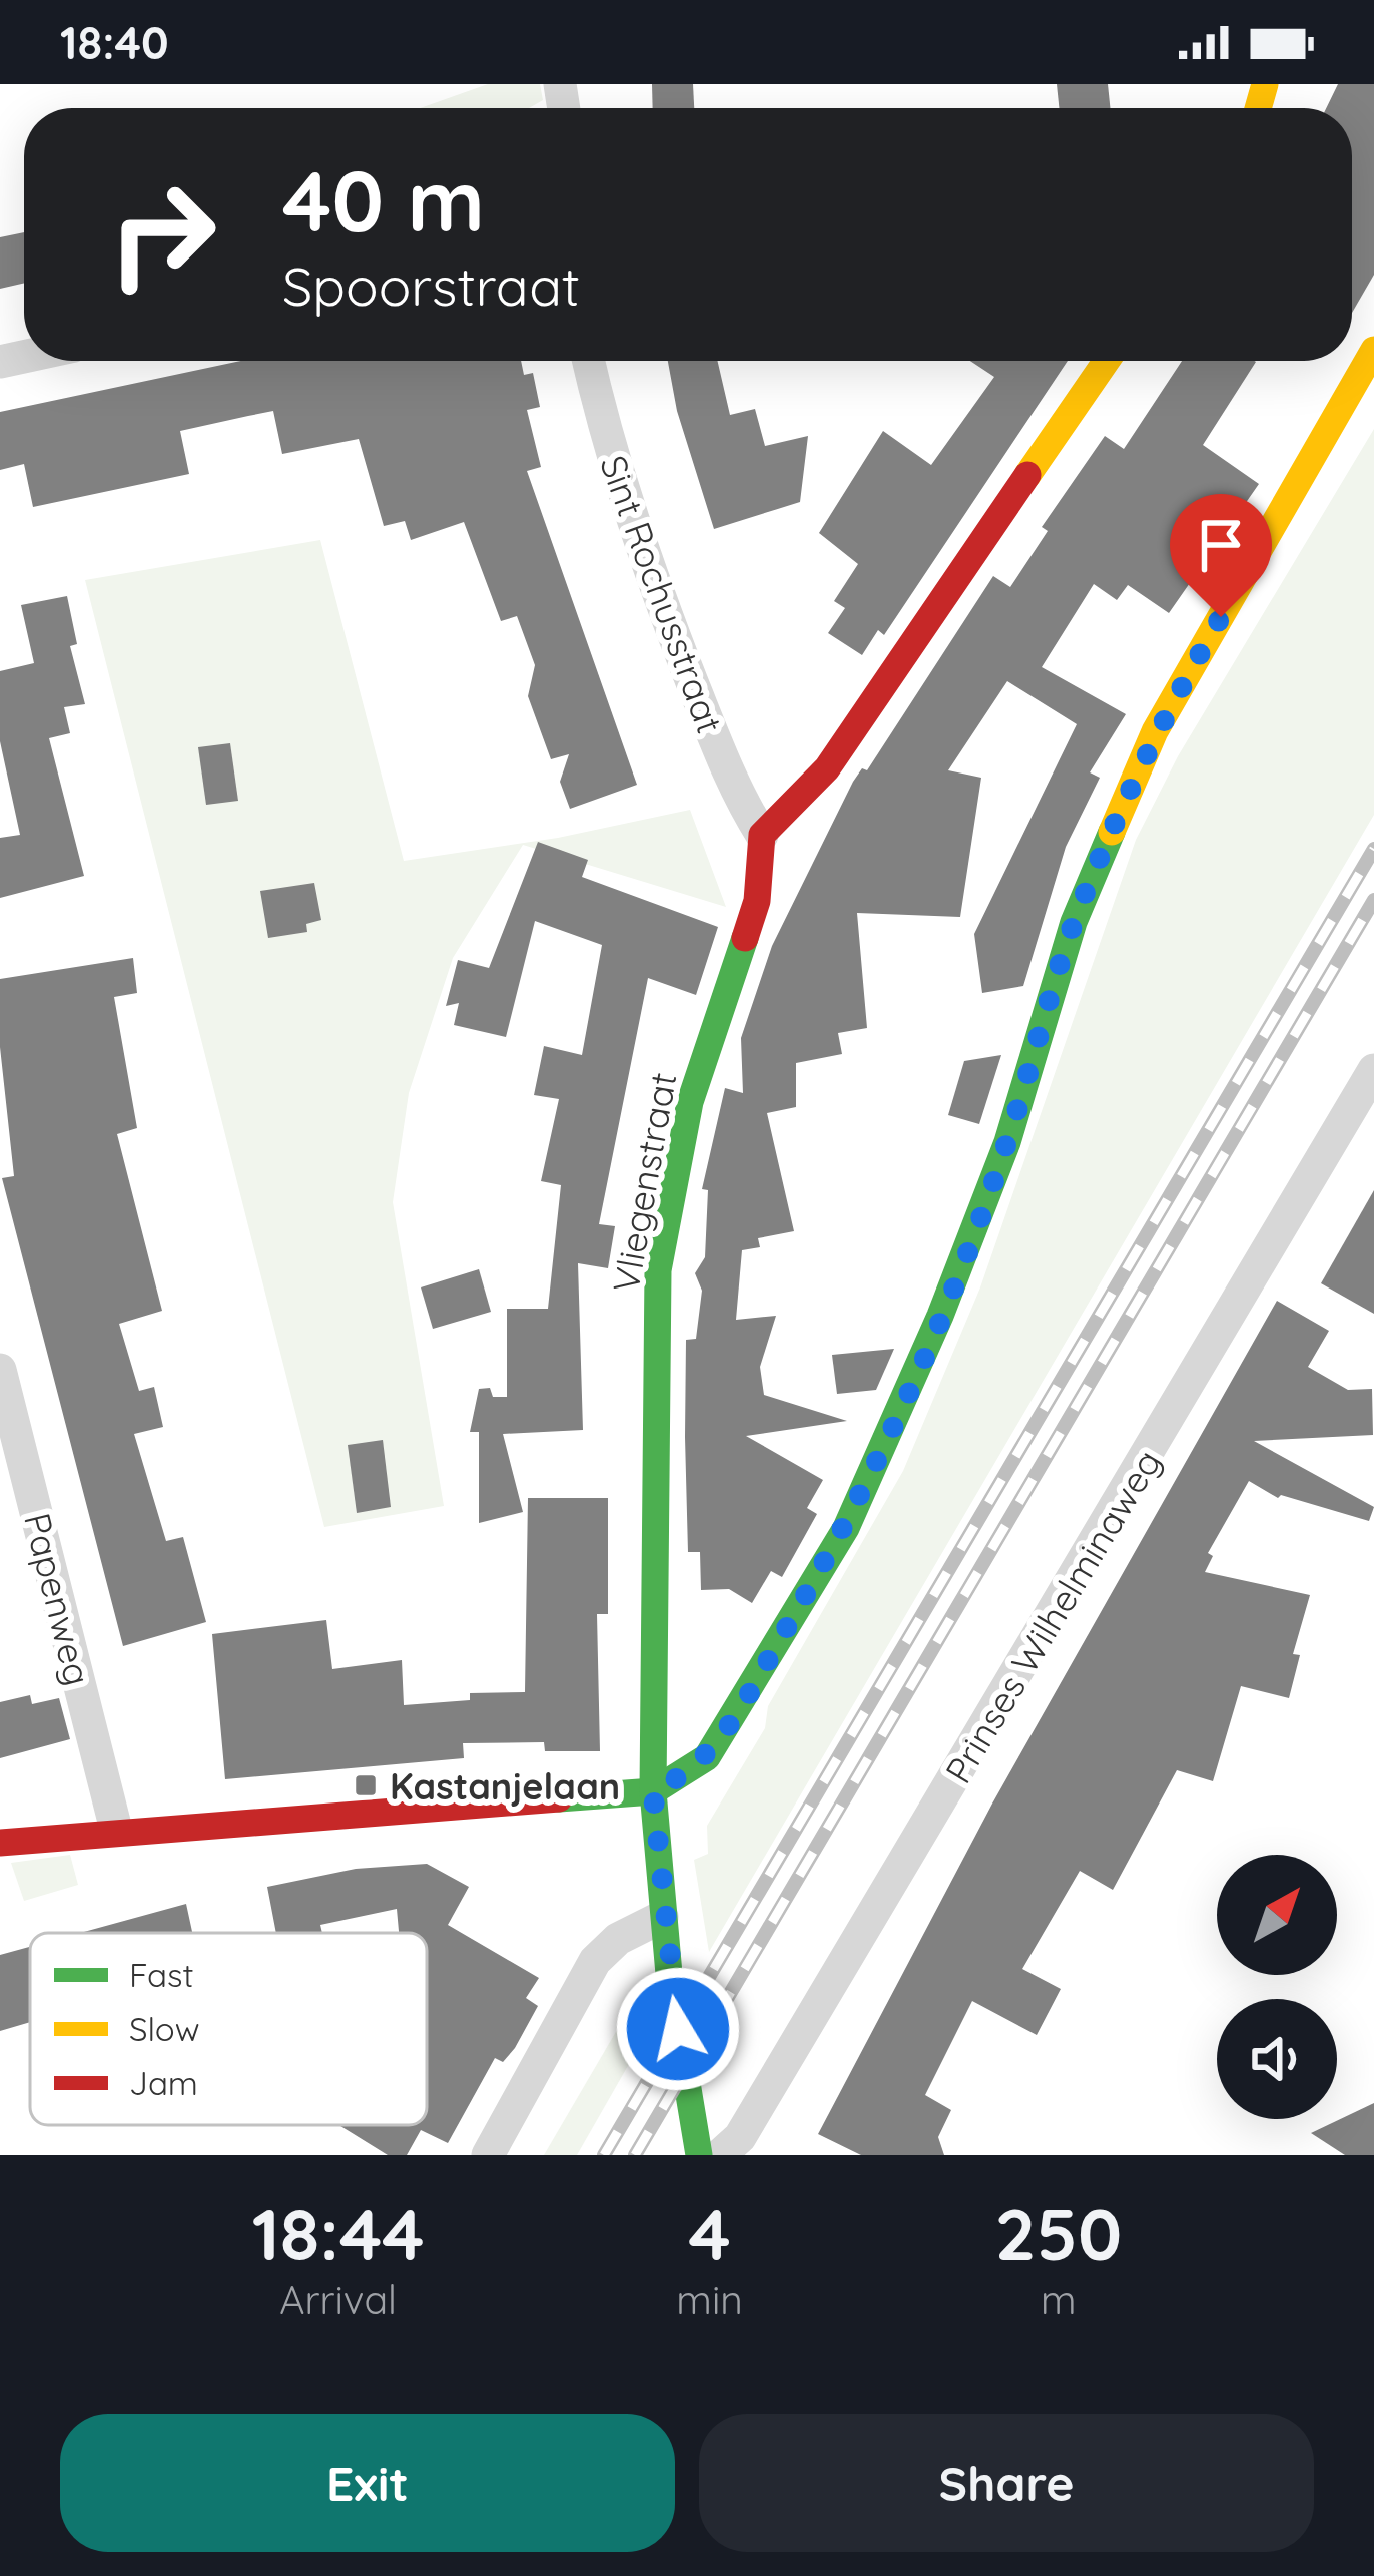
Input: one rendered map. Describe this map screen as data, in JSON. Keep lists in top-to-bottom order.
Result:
{
  "streets": {
    "street": [
      "Sint Rochusstraat",
      "Vliegenstraat",
      "Papenweg",
      "Prinses Wilhelminaweg"
    ]
  },
  "crossings": [
    ["Sint Rochusstraat", "Vliegenstraat"]
  ],
  "places": {
    "transit": ["Kastanjelaan"]
  },
  "legend": ["Fast", "Slow", "Jam"],
  "north": "top right",
  "page": {
    "status": "18:40",
    "turn": ["40 m", "Spoorstraat"],
    "eta": [
      "18:44",
      "Arrival",
      "4",
      "min",
      "250",
      "m"
    ],
    "buttons": ["Exit", "Share"]
  }
}
